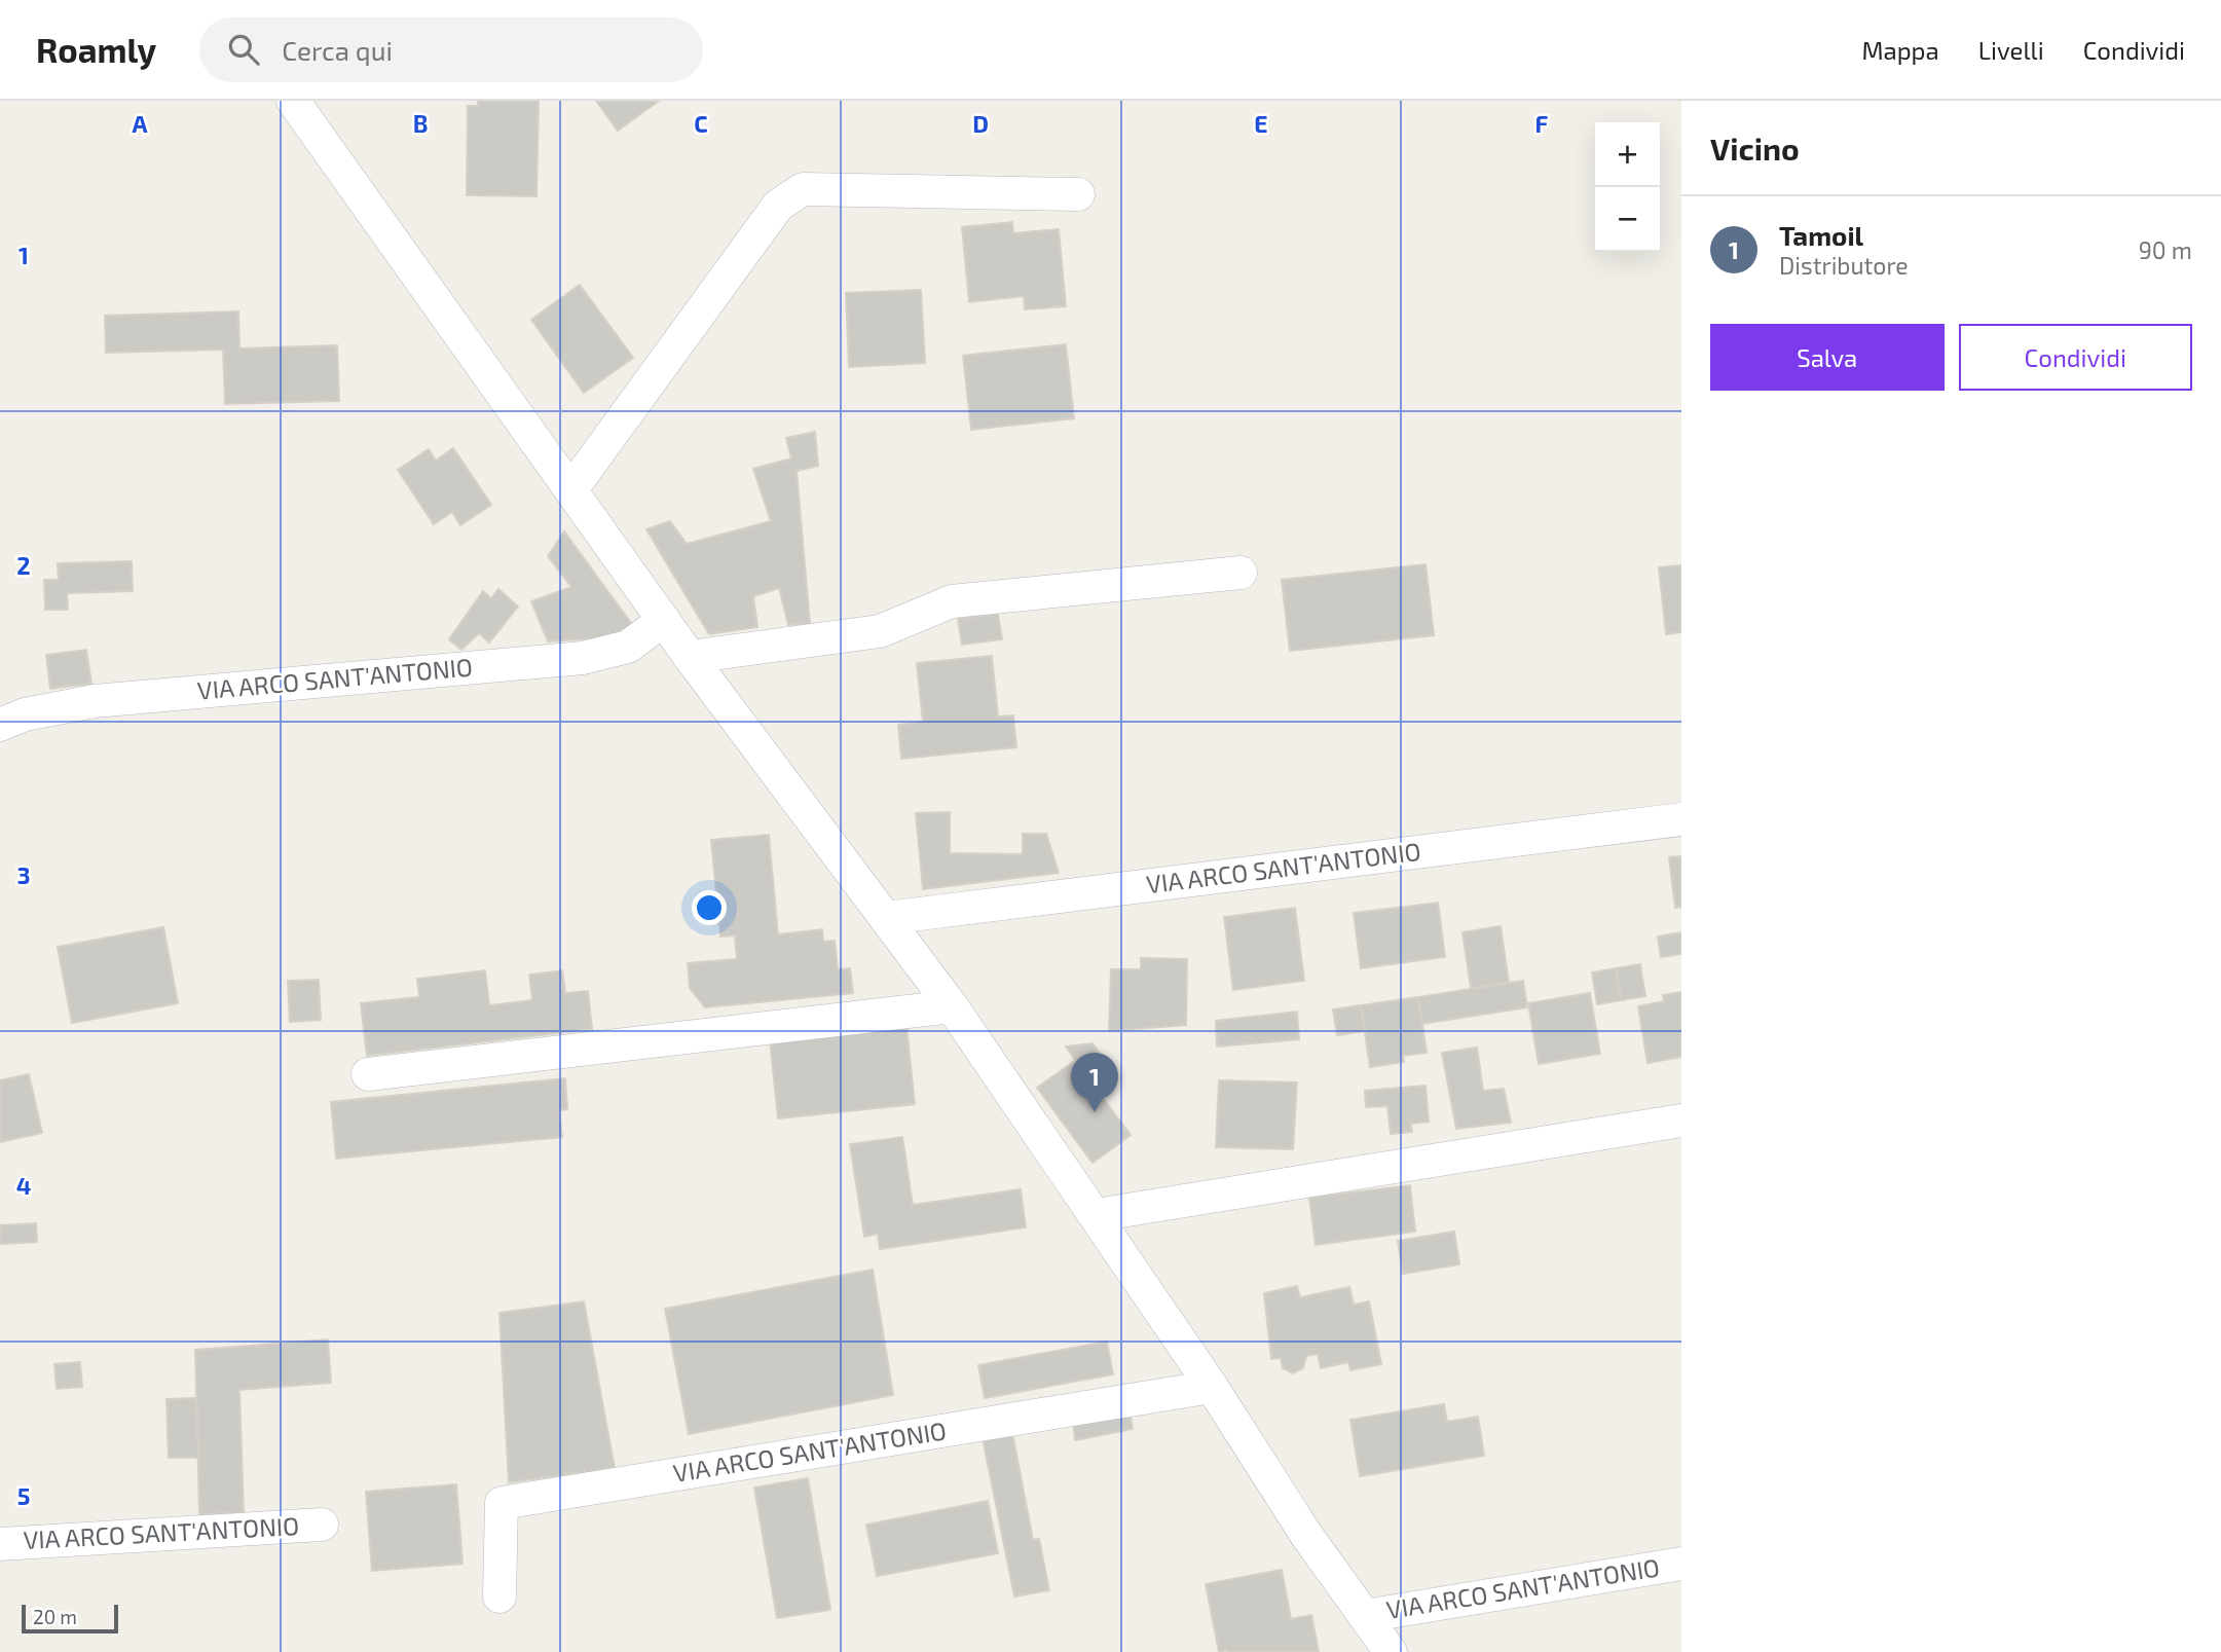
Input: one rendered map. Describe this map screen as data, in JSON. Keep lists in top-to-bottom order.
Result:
{
  "streets": {
    "street": ["VIA ARCO SANT'ANTONIO"]
  },
  "scale_bar": "20 m",
  "page": {
    "header": "Roamly",
    "search": "Cerca qui",
    "nav": ["Mappa", "Livelli", "Condividi"],
    "heading": "Vicino",
    "map_buttons": ["+", "−"],
    "list": [
      {
        "mark": "1",
        "name": "Tamoil",
        "note": "Distributore",
        "value": "90 m"
      }
    ],
    "buttons": ["Salva", "Condividi"],
    "pins": "1",
    "scale": "20 m"
  },
  "grid": {
    "columns": [
      "A",
      "B",
      "C",
      "D",
      "E",
      "F"
    ],
    "rows": [
      "1",
      "2",
      "3",
      "4",
      "5"
    ]
  }
}
